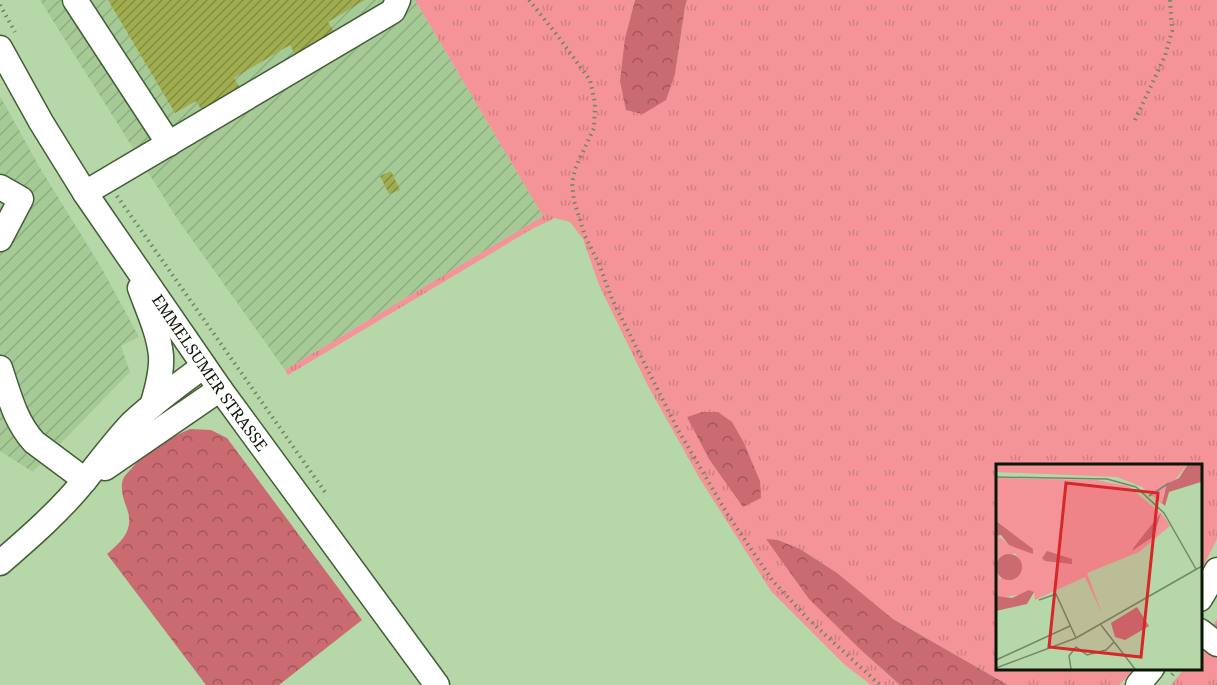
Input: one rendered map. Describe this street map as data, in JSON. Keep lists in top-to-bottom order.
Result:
{
  "streets": {
    "street": ["EMMELSUMER STRASSE"]
  }
}
